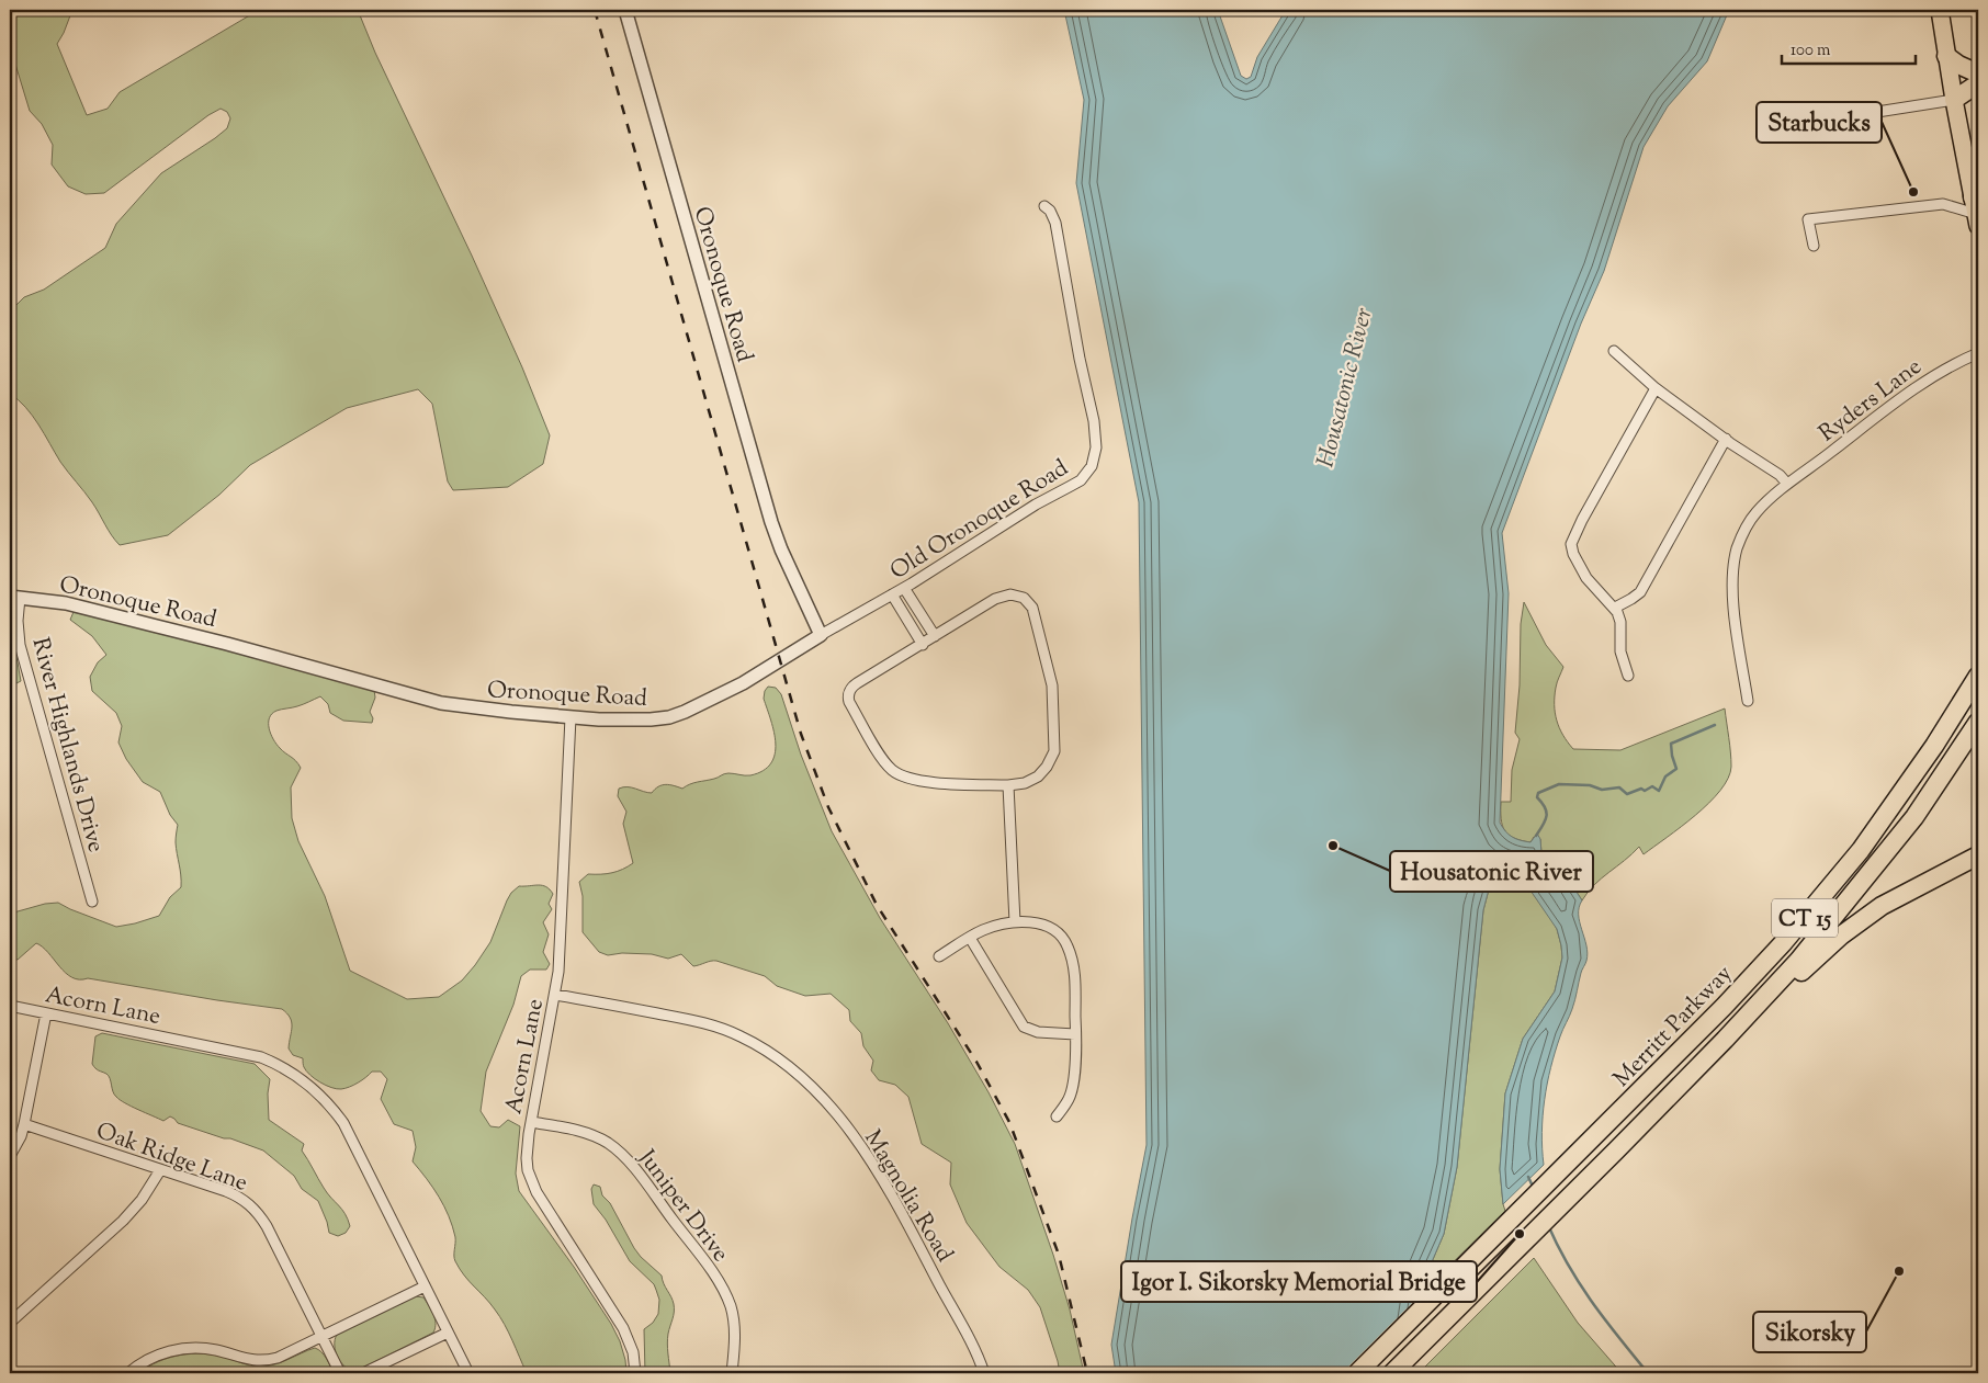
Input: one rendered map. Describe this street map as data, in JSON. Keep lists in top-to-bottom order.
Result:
{
  "streets": {
    "highway": ["CT 15", "Merritt Parkway"],
    "street": [
      "Oronoque Road",
      "Ryders Lane",
      "Old Oronoque Road",
      "River Highlands Drive",
      "Acorn Lane",
      "Oak Ridge Lane",
      "Magnolia Road",
      "Juniper Drive"
    ]
  },
  "crossings": [
    ["Oronoque Road", "Old Oronoque Road"],
    ["Oronoque Road", "River Highlands Drive"],
    ["Oronoque Road", "Acorn Lane"],
    ["Acorn Lane", "Magnolia Road"],
    ["Acorn Lane", "Juniper Drive"]
  ],
  "water": ["Housatonic River"],
  "places": [
    "Starbucks",
    "Housatonic River",
    "Igor I. Sikorsky Memorial Bridge",
    "Sikorsky"
  ],
  "scale_bar": "100 m"
}
